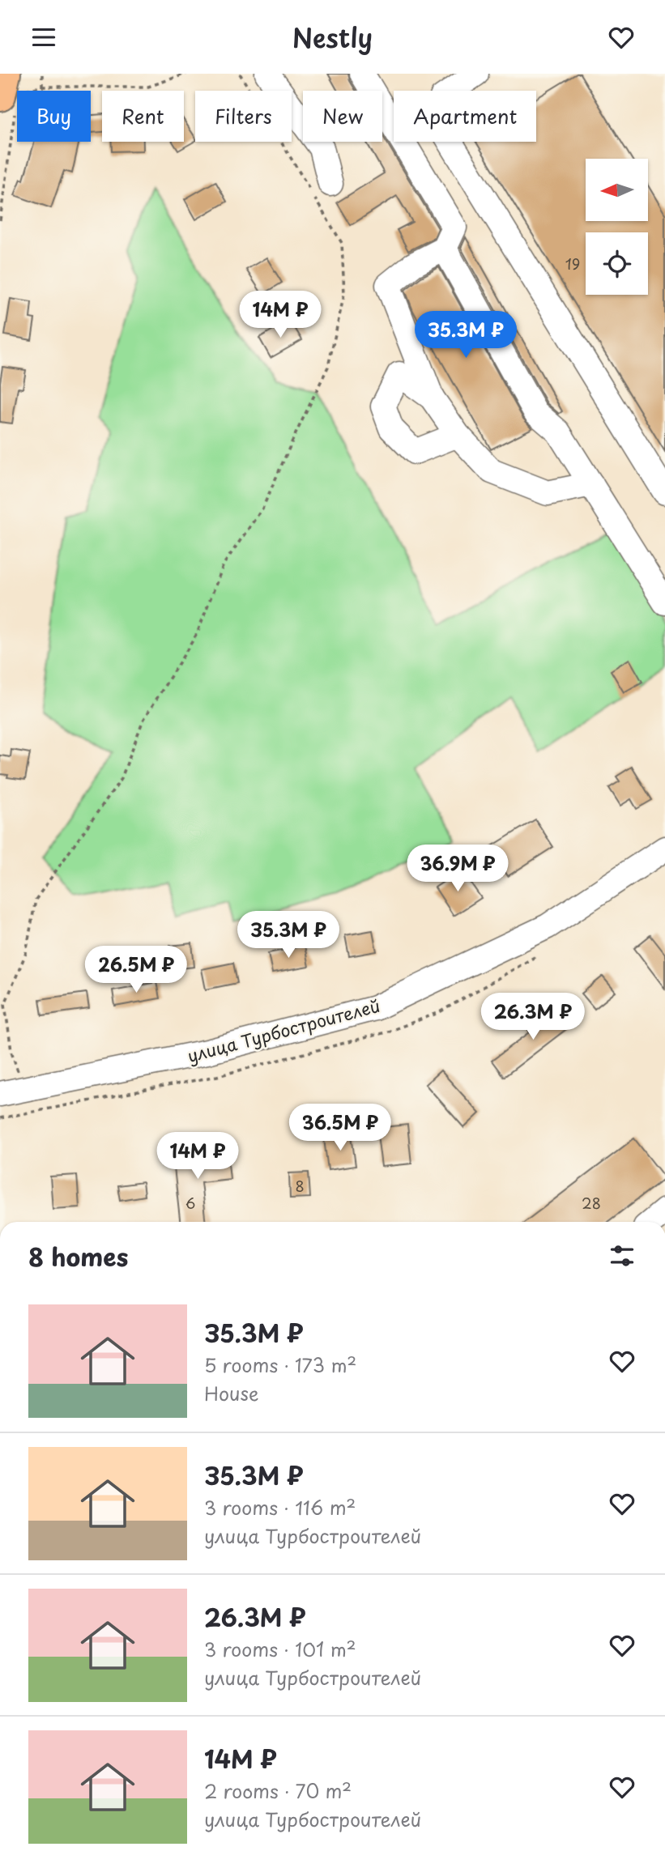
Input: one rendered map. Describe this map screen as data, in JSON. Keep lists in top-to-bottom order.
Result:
{
  "streets": {
    "street": ["улица Турбостроителей"]
  },
  "house_numbers": [
    "19",
    "8",
    "6",
    "28"
  ],
  "north": "left",
  "page": {
    "header": "Nestly",
    "chip": [
      "Buy",
      "Rent",
      "Filters",
      "New",
      "Apartment"
    ],
    "price": [
      "14M ₽",
      "35.3M ₽",
      "36.9M ₽",
      "35.3M ₽",
      "26.5M ₽",
      "26.3M ₽",
      "36.5M ₽",
      "14M ₽"
    ],
    "heading": "8 homes",
    "list": [
      {
        "name": "35.3M ₽",
        "note": "5 rooms · 173 m² · House"
      },
      {
        "name": "35.3M ₽",
        "note": "3 rooms · 116 m² · улица Турбостроителей"
      },
      {
        "name": "26.3M ₽",
        "note": "3 rooms · 101 m² · улица Турбостроителей"
      },
      {
        "name": "14M ₽",
        "note": "2 rooms · 70 m² · улица Турбостроителей"
      }
    ]
  }
}
